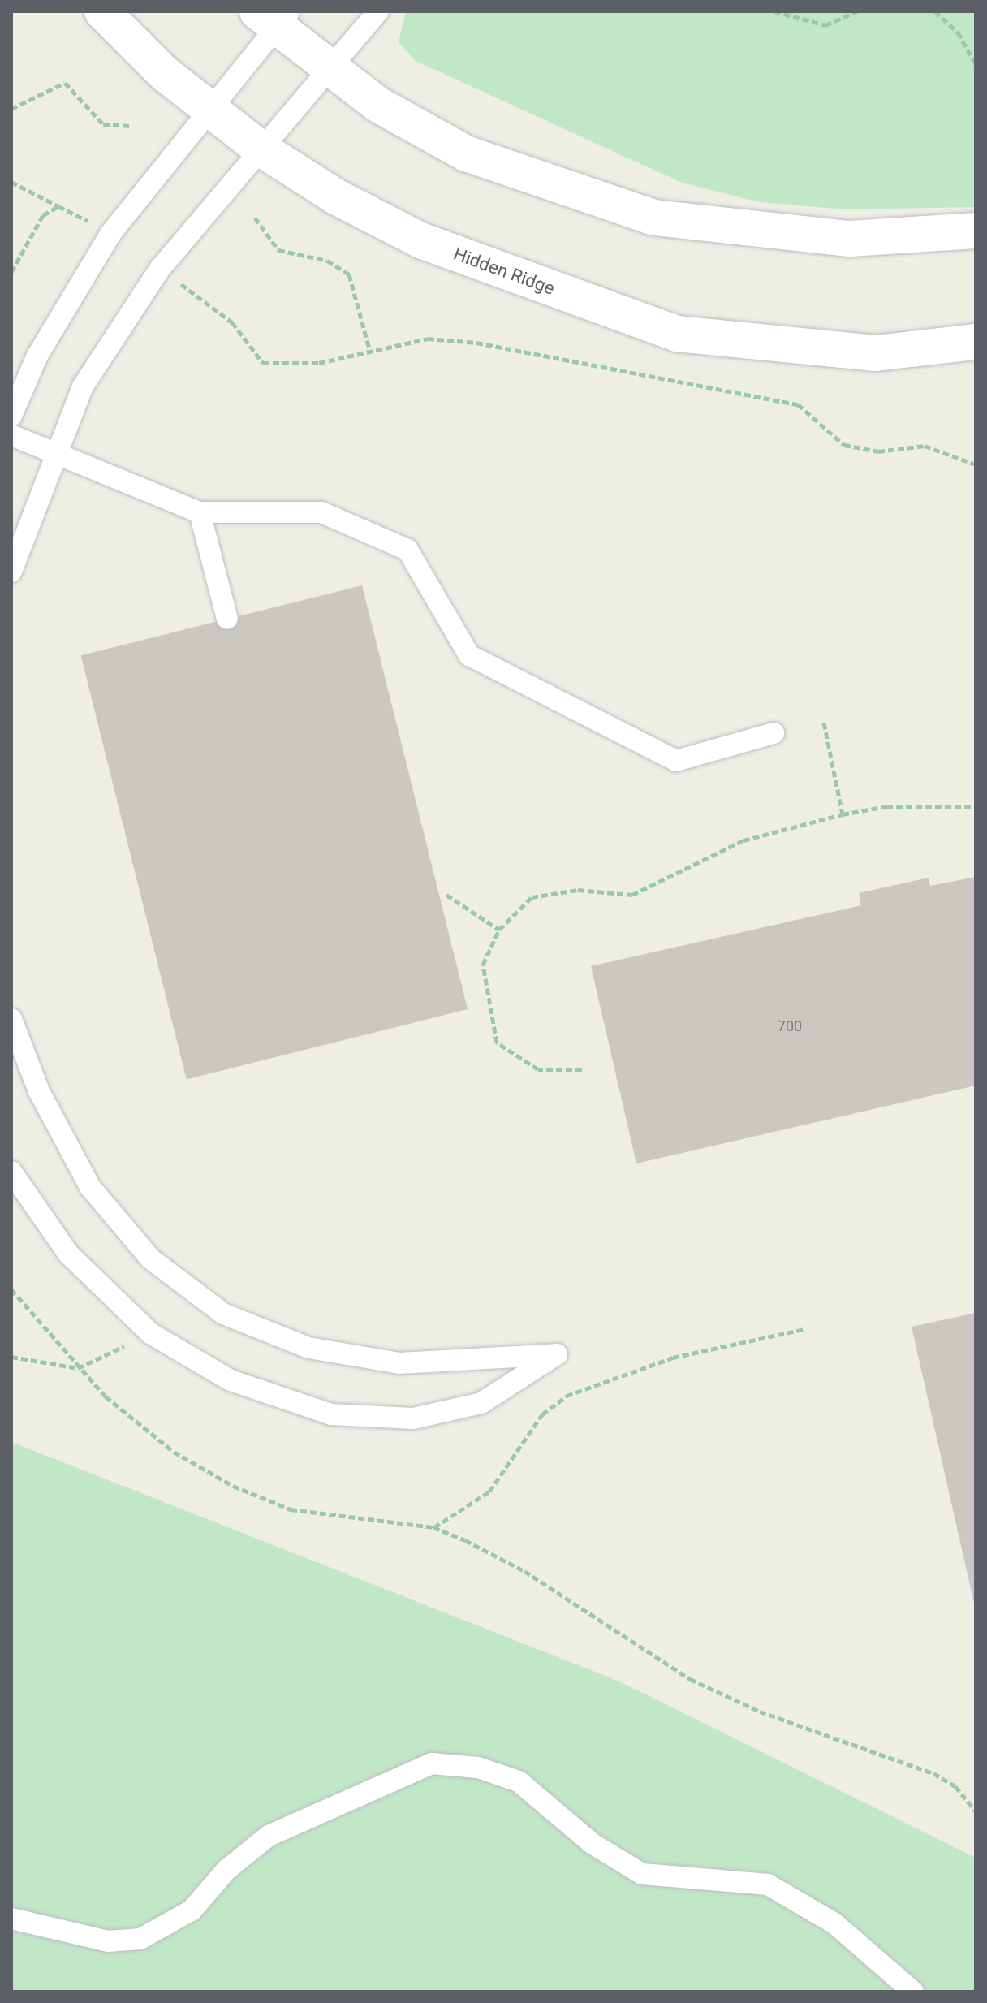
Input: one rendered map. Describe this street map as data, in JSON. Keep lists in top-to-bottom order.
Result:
{
  "streets": {
    "main road": ["Hidden Ridge"]
  },
  "house_numbers": ["700"]
}
